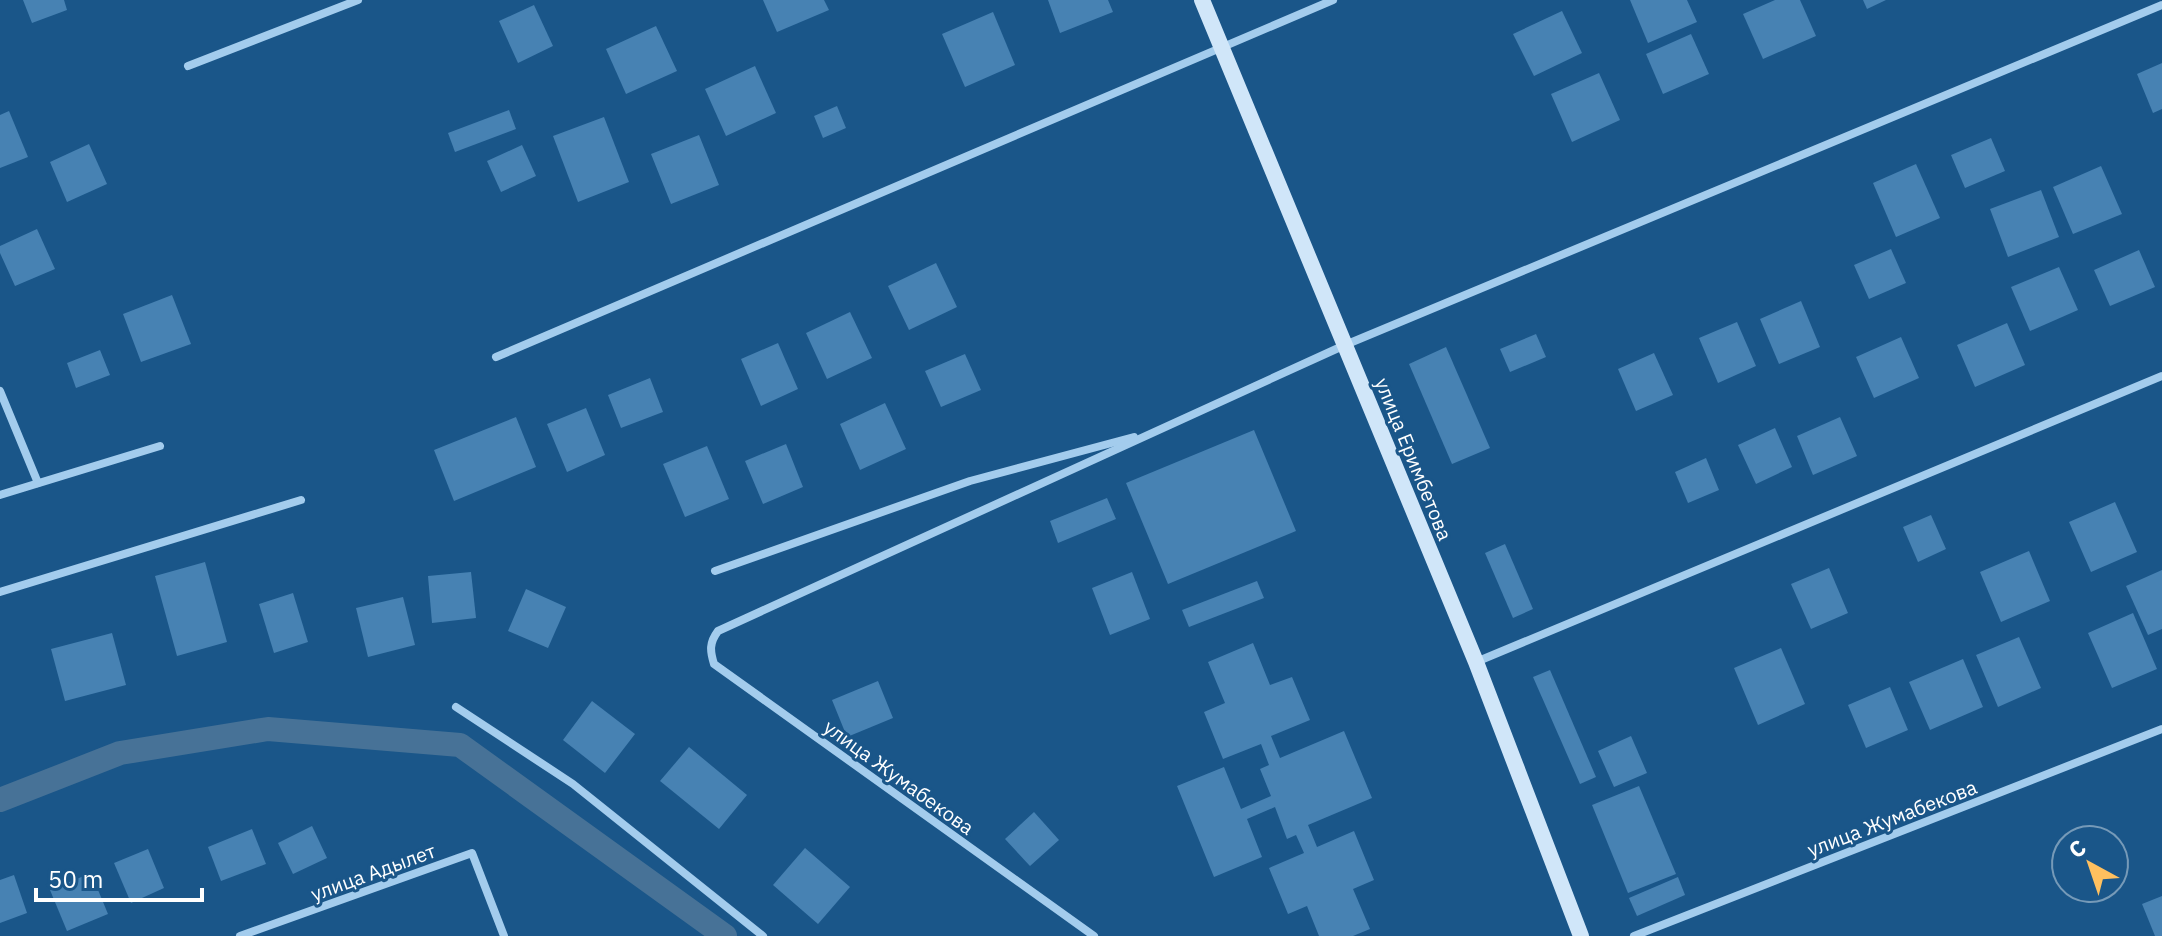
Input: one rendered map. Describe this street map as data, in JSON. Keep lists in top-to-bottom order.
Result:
{
  "streets": {
    "main road": ["улица Еримбетова"],
    "street": ["улица Жумабекова", "улица Адылет"]
  },
  "scale_bar": "50 m",
  "north": "top left"
}
